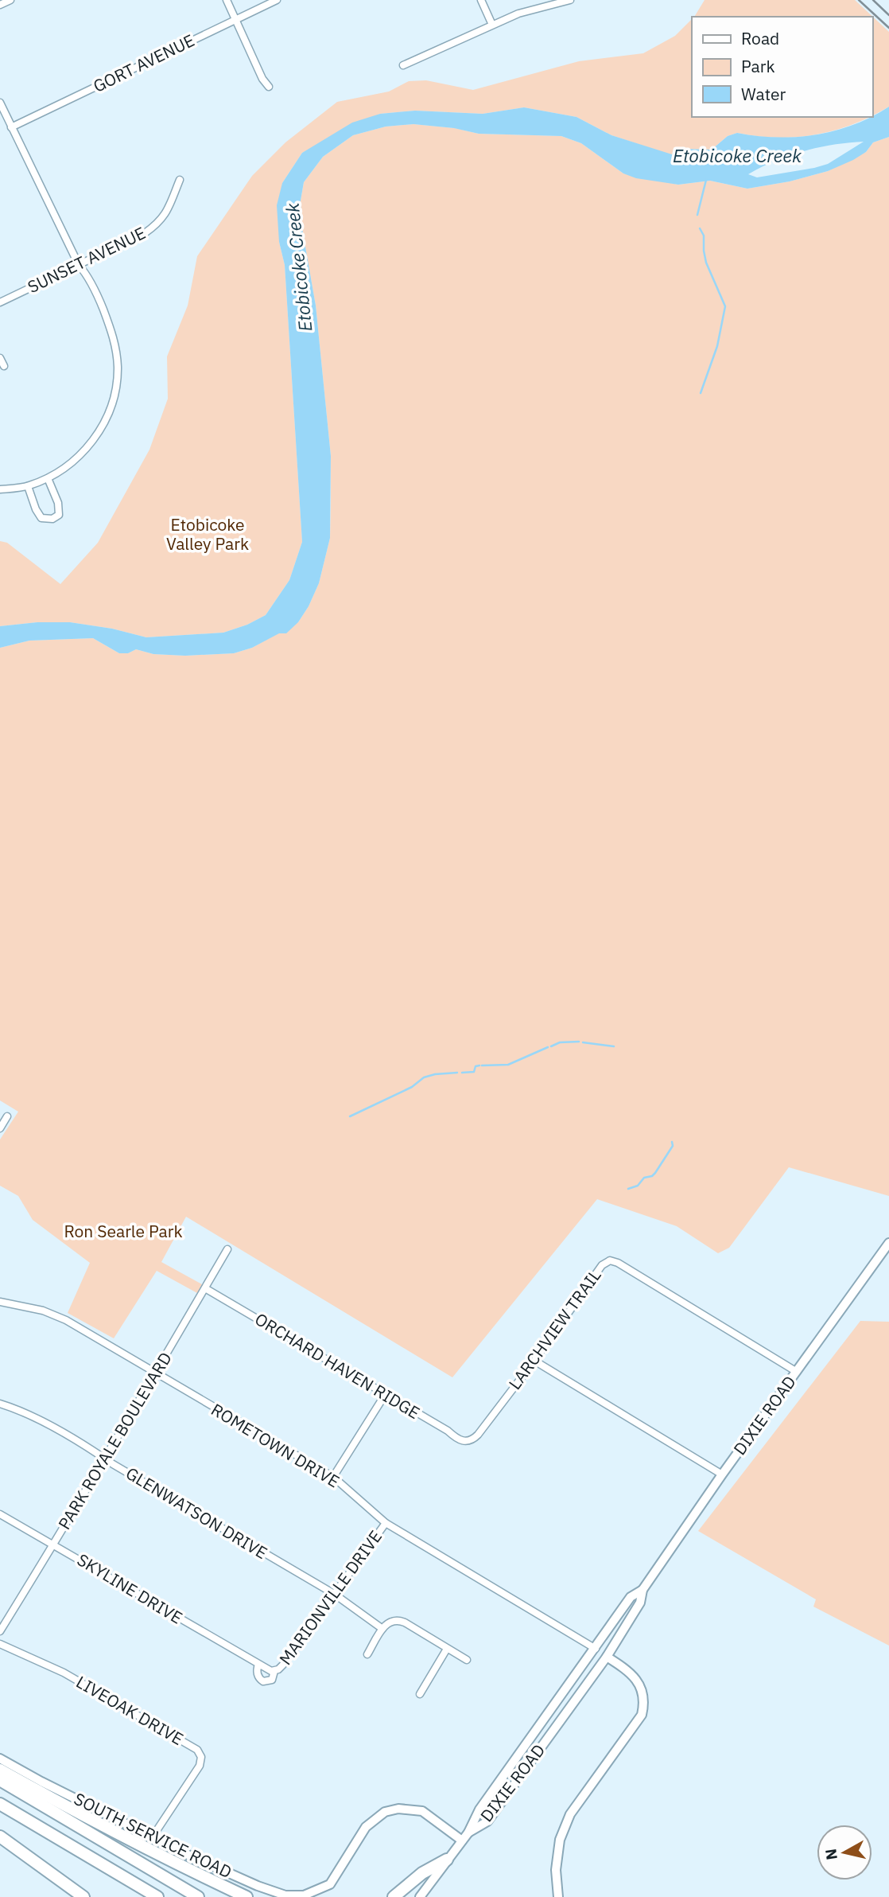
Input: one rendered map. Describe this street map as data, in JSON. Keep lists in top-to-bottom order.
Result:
{
  "streets": {
    "main road": ["DIXIE ROAD", "SOUTH SERVICE ROAD"],
    "street": [
      "GORT AVENUE",
      "SUNSET AVENUE",
      "LARCHVIEW TRAIL",
      "ORCHARD HAVEN RIDGE",
      "PARK ROYALE BOULEVARD",
      "ROMETOWN DRIVE",
      "GLENWATSON DRIVE",
      "SKYLINE DRIVE",
      "MARIONVILLE DRIVE",
      "LIVEOAK DRIVE"
    ]
  },
  "crossings": [
    ["LARCHVIEW TRAIL", "ORCHARD HAVEN RIDGE"],
    ["LARCHVIEW TRAIL", "DIXIE ROAD"],
    ["ORCHARD HAVEN RIDGE", "PARK ROYALE BOULEVARD"],
    ["DIXIE ROAD", "ROMETOWN DRIVE"],
    ["DIXIE ROAD", "SOUTH SERVICE ROAD"],
    ["PARK ROYALE BOULEVARD", "ROMETOWN DRIVE"],
    ["PARK ROYALE BOULEVARD", "GLENWATSON DRIVE"],
    ["PARK ROYALE BOULEVARD", "SKYLINE DRIVE"],
    ["ROMETOWN DRIVE", "MARIONVILLE DRIVE"],
    ["GLENWATSON DRIVE", "MARIONVILLE DRIVE"],
    ["SKYLINE DRIVE", "MARIONVILLE DRIVE"],
    ["LIVEOAK DRIVE", "SOUTH SERVICE ROAD"]
  ],
  "water": ["Etobicoke Creek"],
  "parks": ["Etobicoke Valley Park", "Ron Searle Park"],
  "legend": ["Road", "Park", "Water"],
  "north": "left"
}
